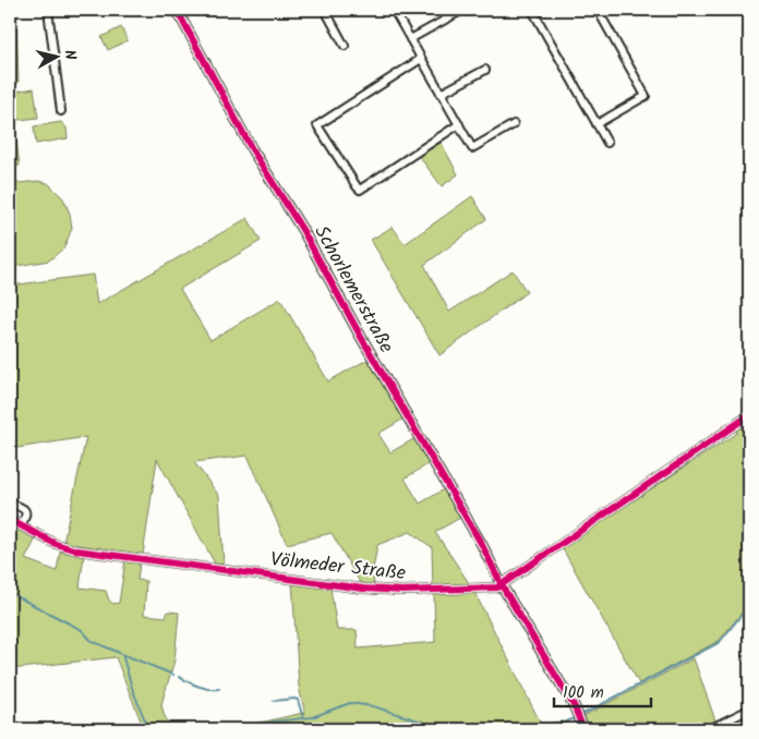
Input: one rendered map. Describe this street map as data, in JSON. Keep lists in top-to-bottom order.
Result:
{
  "streets": {
    "street": ["Schorlemerstraße", "Völmeder Straße"]
  },
  "crossings": [
    ["Schorlemerstraße", "Völmeder Straße"]
  ],
  "scale_bar": "100 m",
  "north": "right"
}
